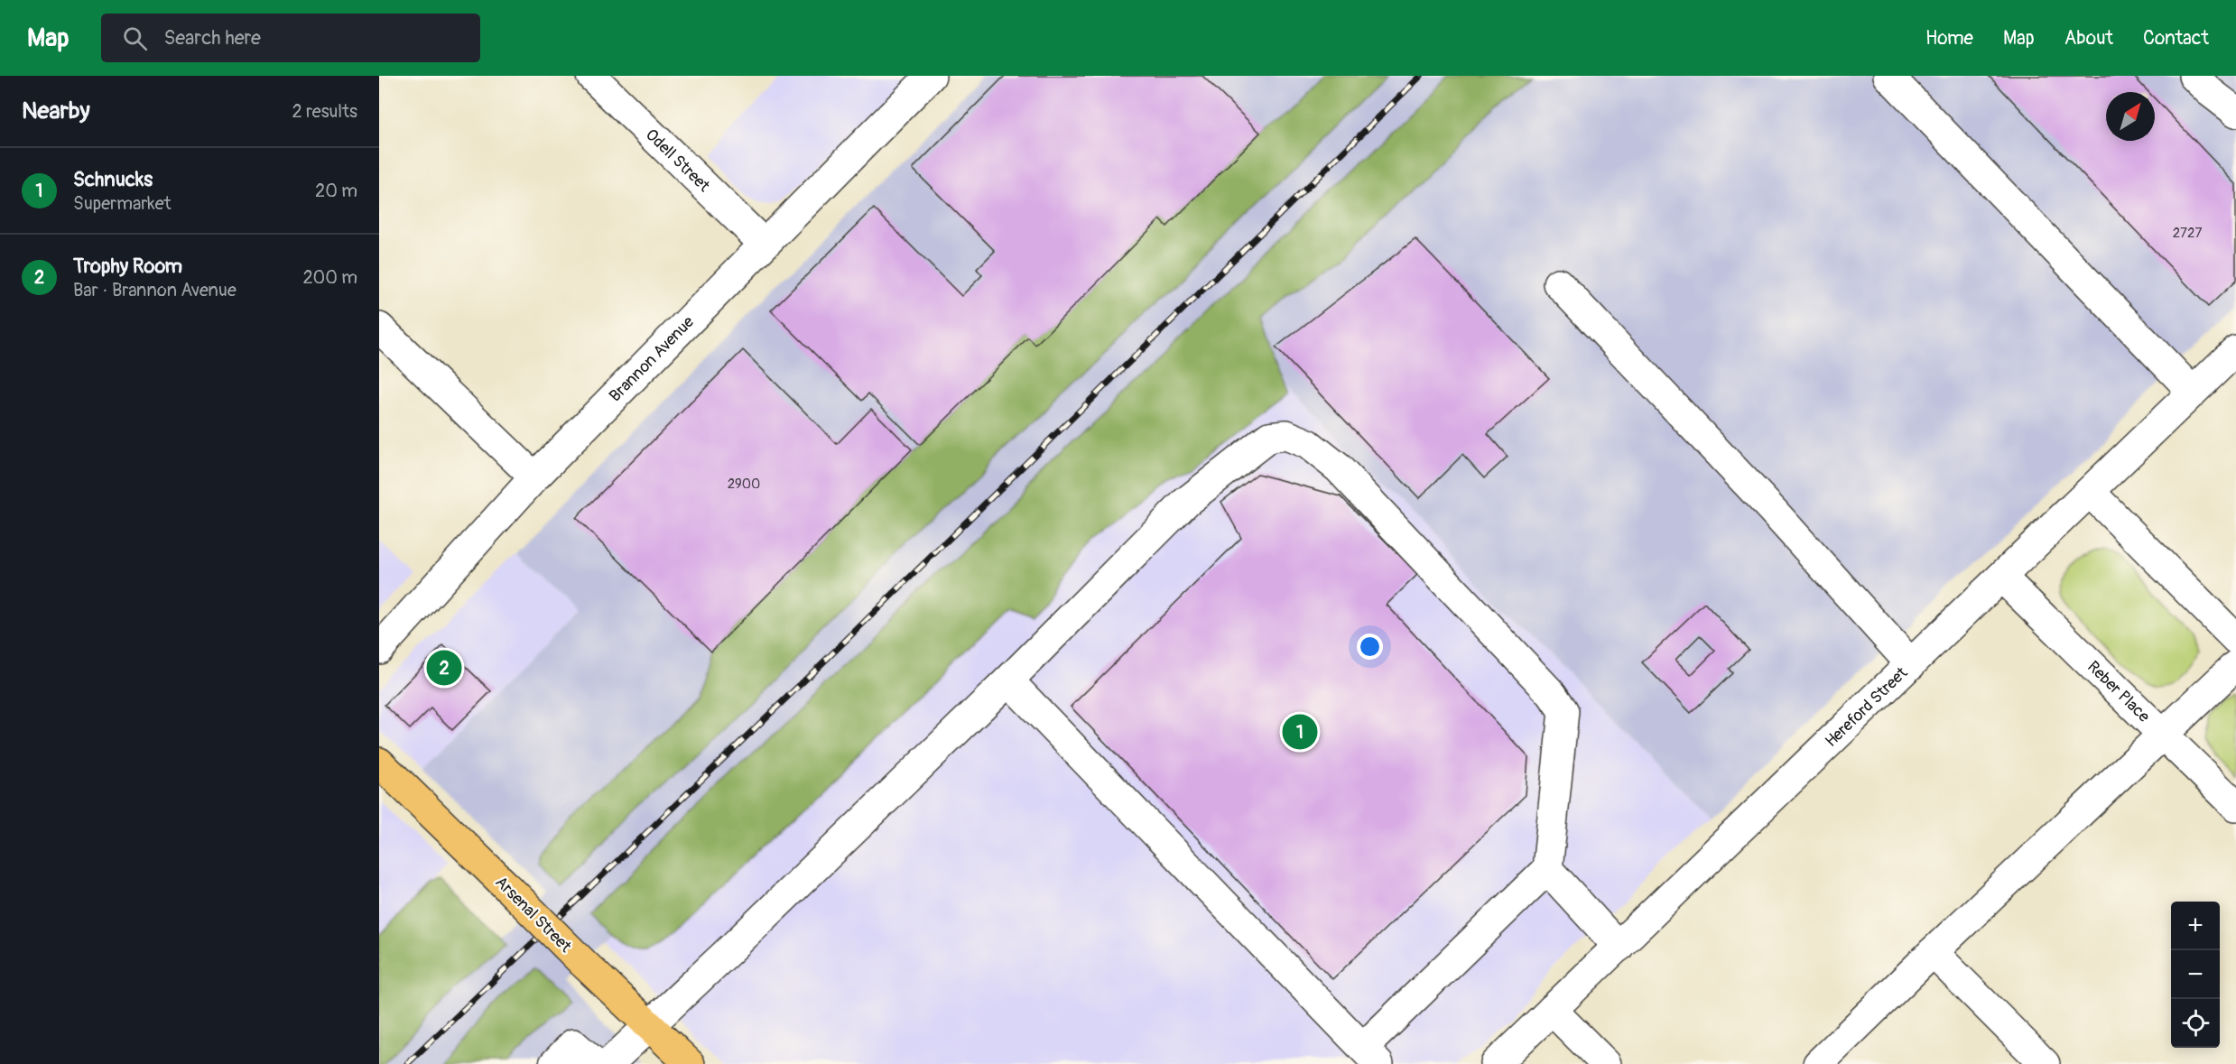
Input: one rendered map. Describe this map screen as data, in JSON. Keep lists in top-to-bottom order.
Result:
{
  "streets": {
    "main road": ["Arsenal Street"],
    "street": [
      "Odell Street",
      "Brannon Avenue",
      "Reber Place",
      "Hereford Street"
    ]
  },
  "crossings": [
    ["Odell Street", "Brannon Avenue"],
    ["Reber Place", "Hereford Street"]
  ],
  "house_numbers": ["2727", "2900"],
  "north": "top right",
  "page": {
    "header": "Map",
    "search": "Search here",
    "nav": [
      "Home",
      "Map",
      "About",
      "Contact"
    ],
    "heading": ["Nearby", "2 results"],
    "list": [
      {
        "mark": "1",
        "name": "Schnucks",
        "note": "Supermarket",
        "value": "20 m"
      },
      {
        "mark": "2",
        "name": "Trophy Room",
        "note": "Bar · Brannon Avenue",
        "value": "200 m"
      }
    ],
    "pins": ["2", "1"],
    "map_buttons": ["+", "−"]
  }
}
